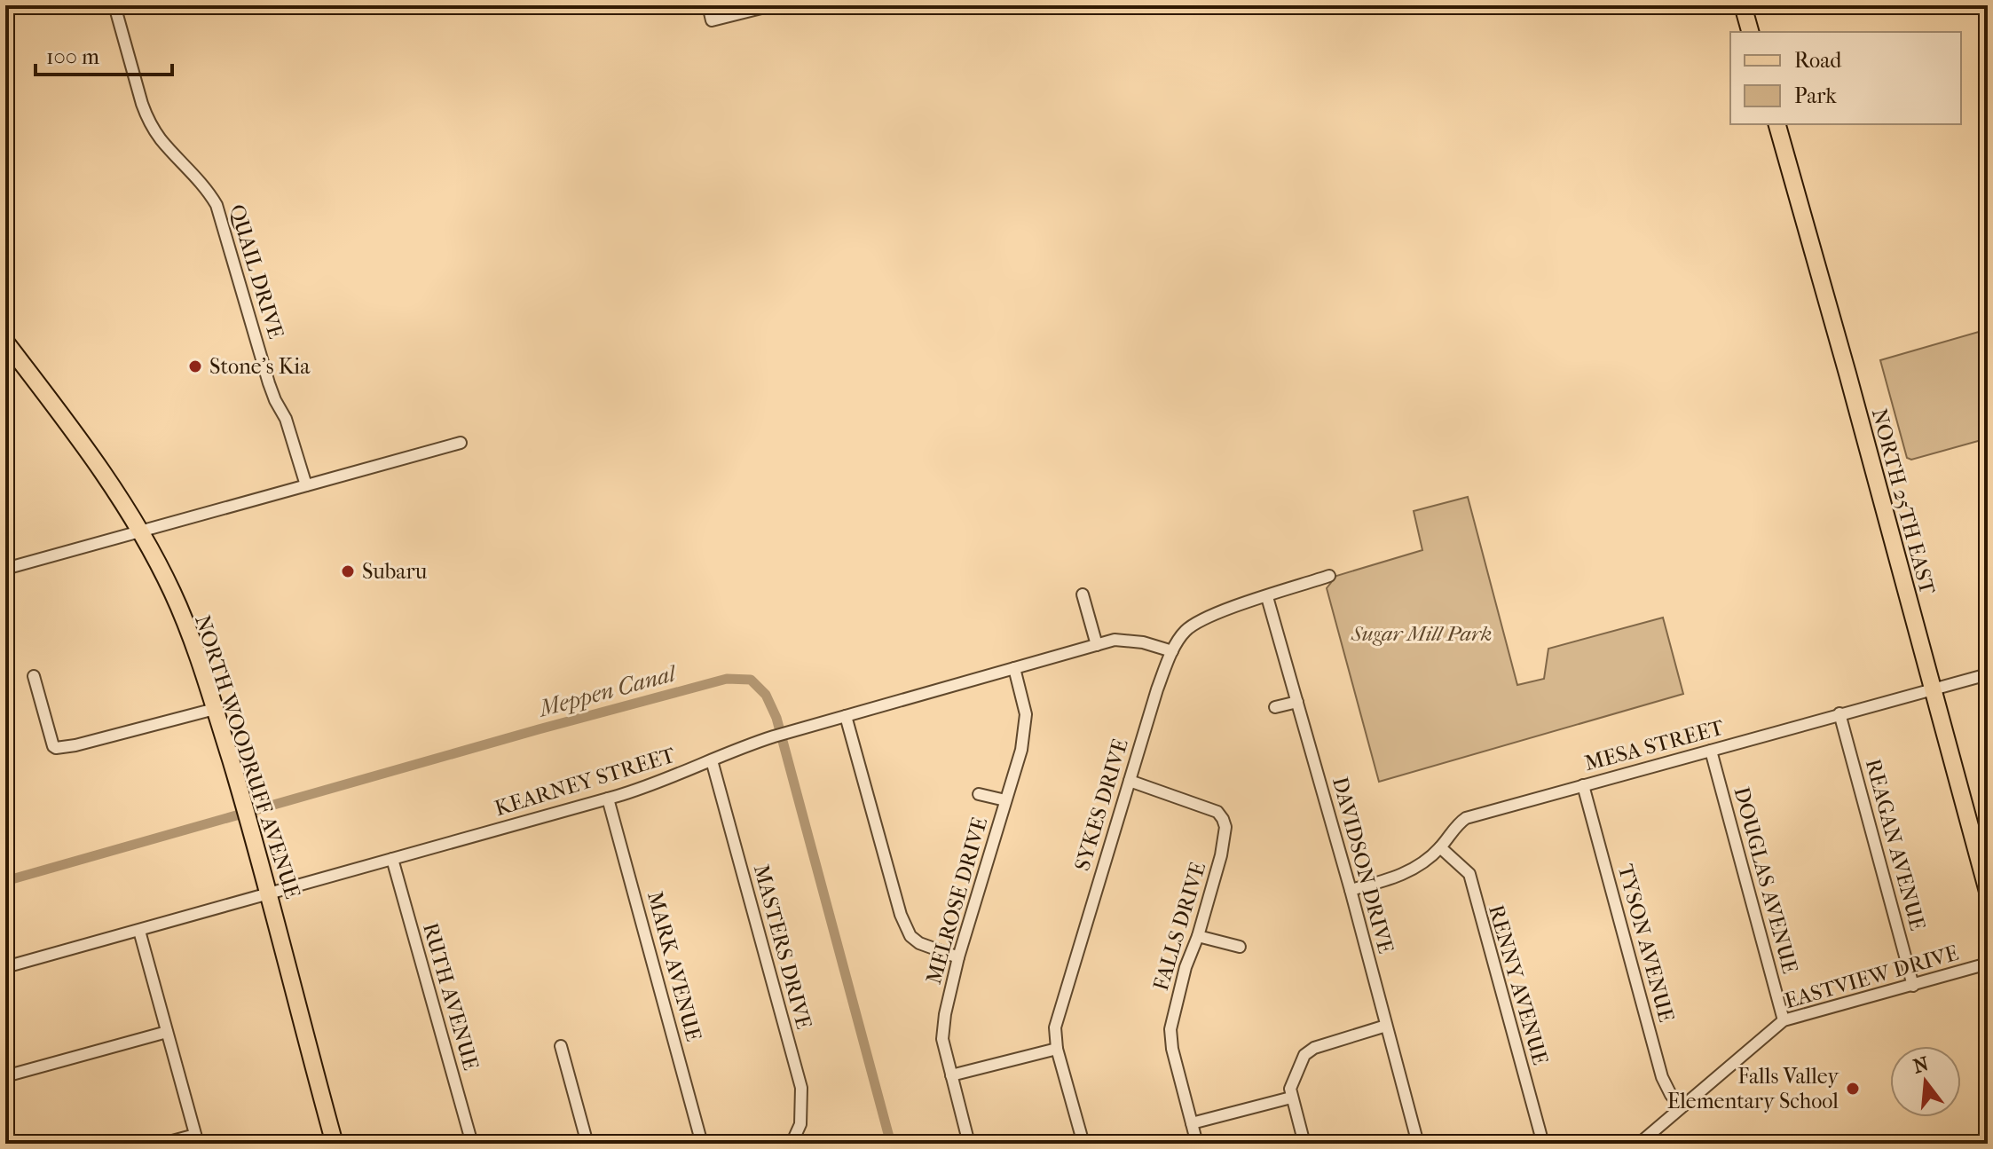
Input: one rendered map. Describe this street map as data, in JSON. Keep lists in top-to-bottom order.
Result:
{
  "streets": {
    "main road": ["NORTH 25TH EAST", "NORTH WOODRUFF AVENUE"],
    "street": [
      "QUAIL DRIVE",
      "MESA STREET",
      "KEARNEY STREET",
      "SYKES DRIVE",
      "REAGAN AVENUE",
      "DAVIDSON DRIVE",
      "DOUGLAS AVENUE",
      "MELROSE DRIVE",
      "FALLS DRIVE",
      "TYSON AVENUE",
      "MASTERS DRIVE",
      "MARK AVENUE",
      "EASTVIEW DRIVE",
      "RENNY AVENUE",
      "RUTH AVENUE"
    ]
  },
  "crossings": [
    ["NORTH 25TH EAST", "MESA STREET"],
    ["MESA STREET", "REAGAN AVENUE"],
    ["MESA STREET", "DAVIDSON DRIVE"],
    ["MESA STREET", "DOUGLAS AVENUE"],
    ["MESA STREET", "TYSON AVENUE"],
    ["MESA STREET", "RENNY AVENUE"],
    ["NORTH WOODRUFF AVENUE", "KEARNEY STREET"],
    ["KEARNEY STREET", "SYKES DRIVE"],
    ["KEARNEY STREET", "MELROSE DRIVE"],
    ["KEARNEY STREET", "MASTERS DRIVE"],
    ["KEARNEY STREET", "MARK AVENUE"],
    ["KEARNEY STREET", "RUTH AVENUE"],
    ["SYKES DRIVE", "DAVIDSON DRIVE"],
    ["SYKES DRIVE", "FALLS DRIVE"],
    ["REAGAN AVENUE", "EASTVIEW DRIVE"],
    ["DOUGLAS AVENUE", "EASTVIEW DRIVE"],
    ["TYSON AVENUE", "EASTVIEW DRIVE"]
  ],
  "water": ["Meppen Canal"],
  "parks": ["Sugar Mill Park"],
  "places": ["Stone's Kia", "Subaru", "Falls Valley Elementary School"],
  "legend": ["Road", "Park"],
  "scale_bar": "100 m",
  "north": "top"
}
